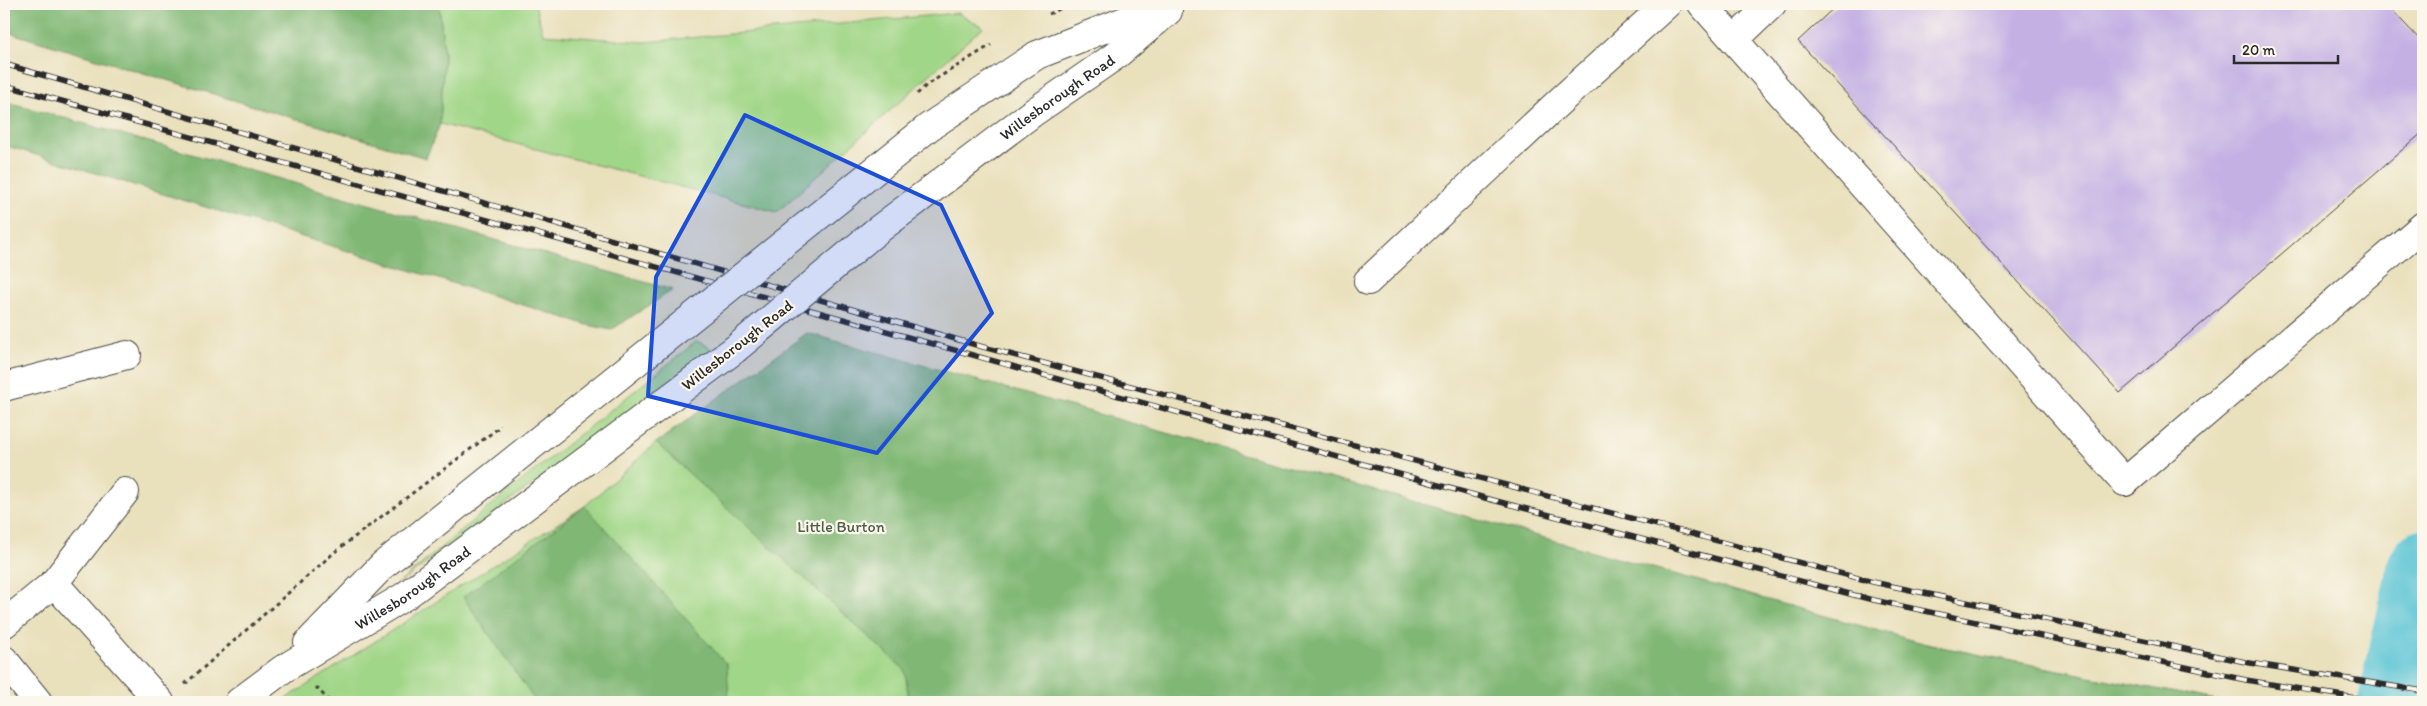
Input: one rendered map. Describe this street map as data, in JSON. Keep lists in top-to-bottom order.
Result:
{
  "streets": {
    "main road": ["Willesborough Road"]
  },
  "parks": ["Little Burton"],
  "scale_bar": "20 m"
}
